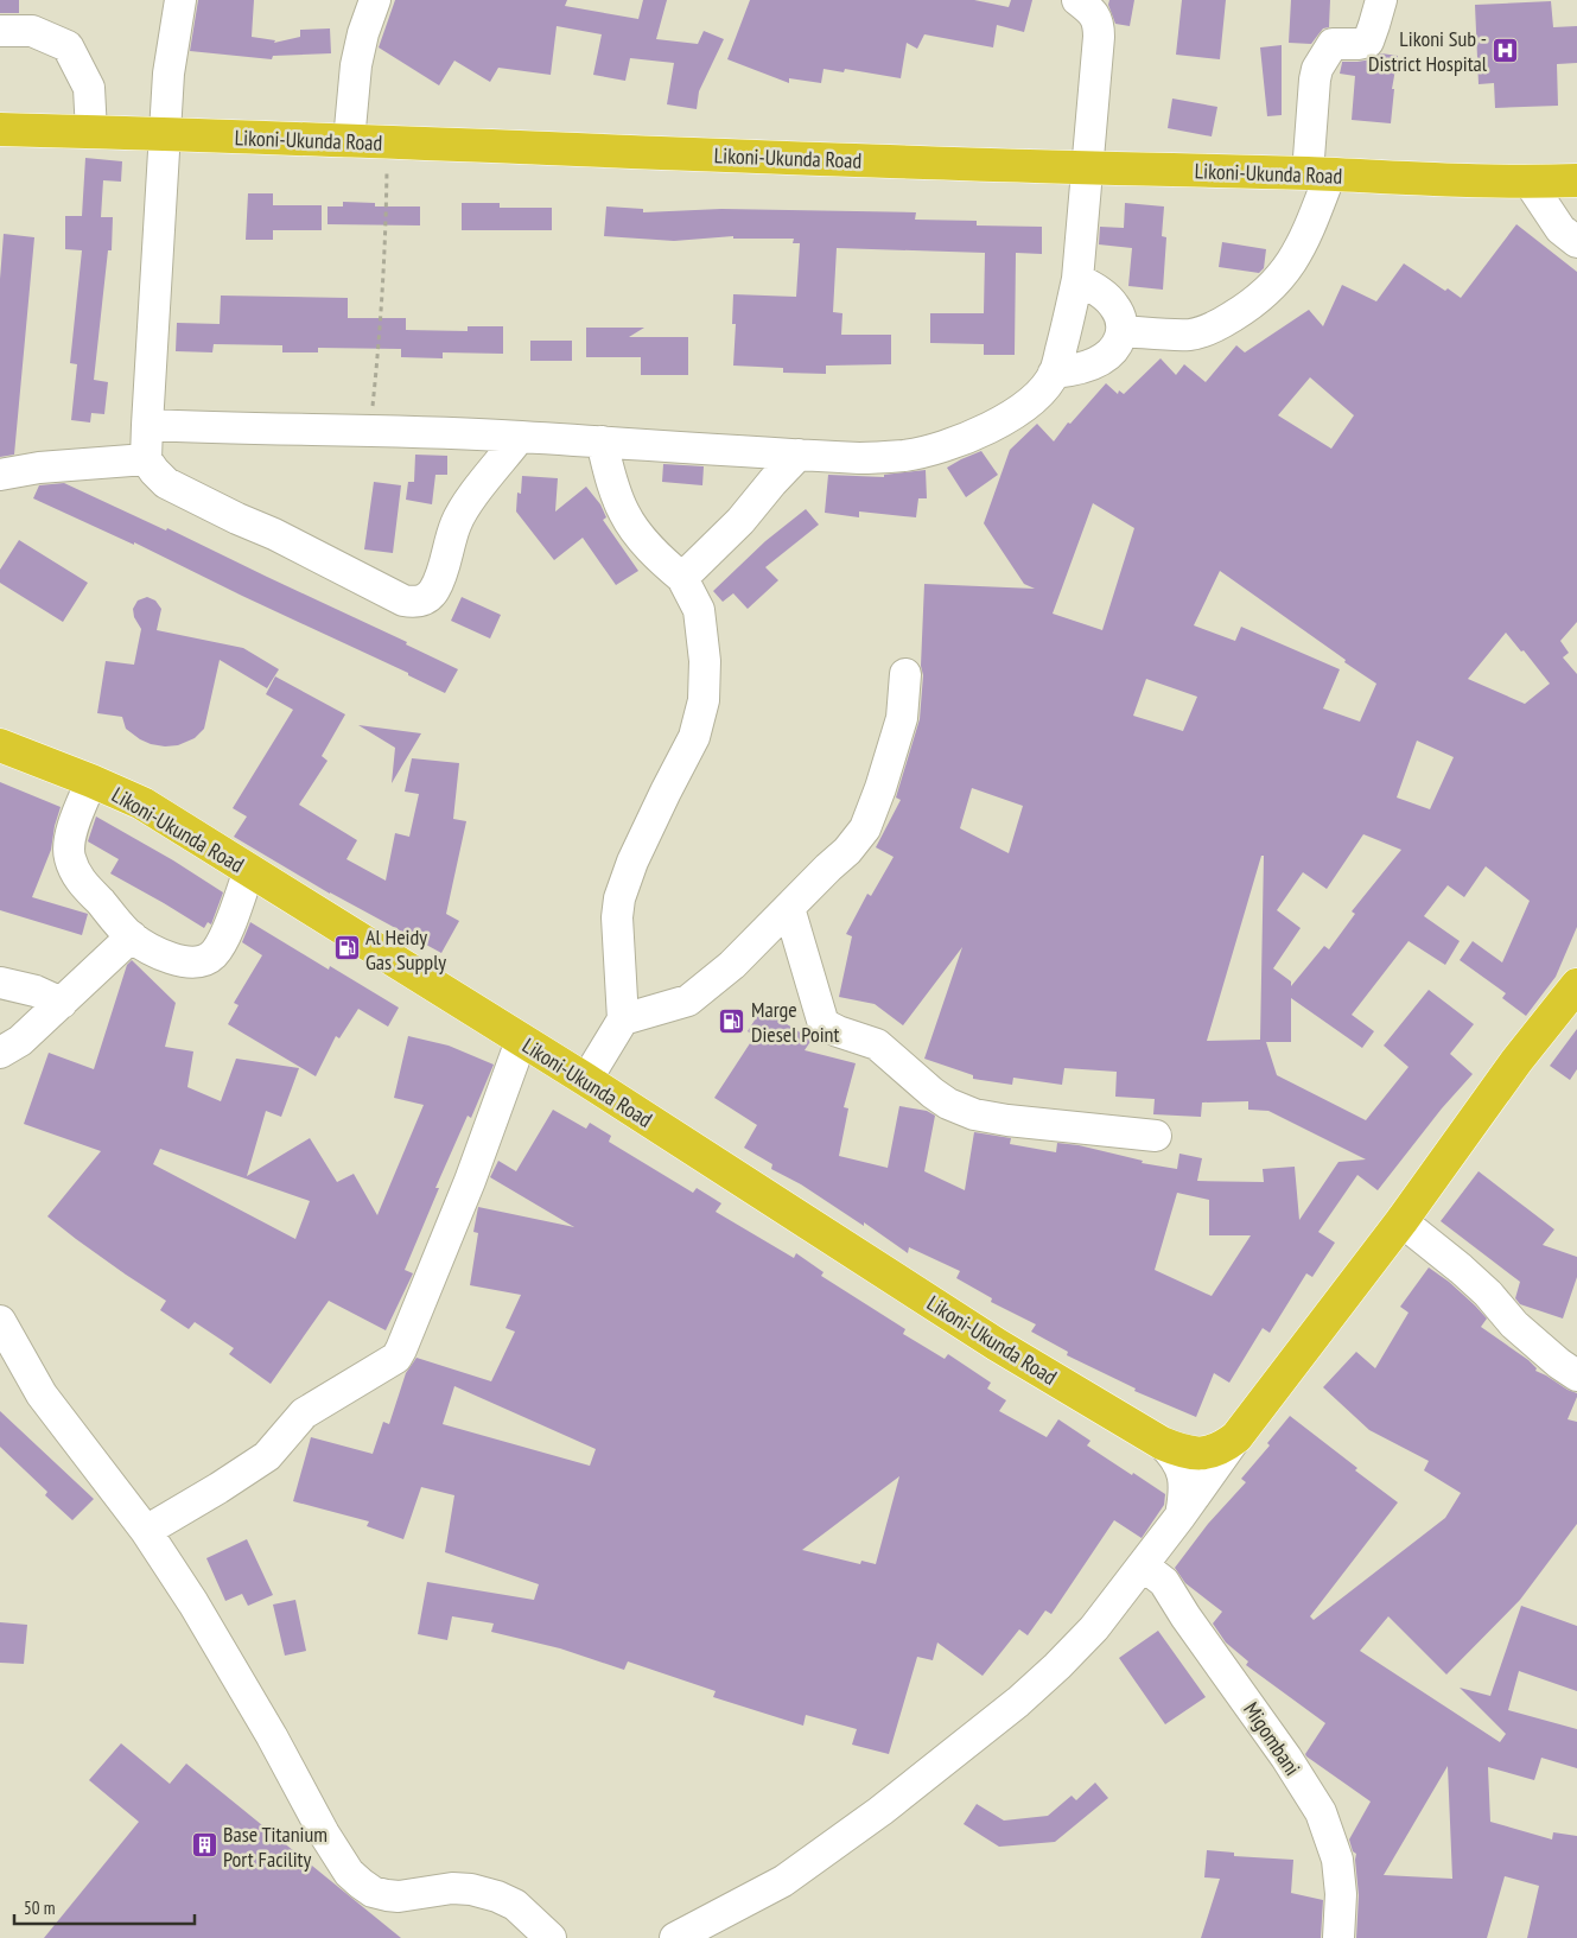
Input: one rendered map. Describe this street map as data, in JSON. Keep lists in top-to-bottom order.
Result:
{
  "streets": {
    "highway": ["Likoni-Ukunda Road"],
    "street": ["Migombani"]
  },
  "places": {
    "hospital": ["Likoni Sub - District Hospital"],
    "fuel station": ["Al Heidy Gas Supply", "Marge Diesel Point"],
    "building": ["Base Titanium Port Facility"]
  },
  "scale_bar": "50 m"
}
